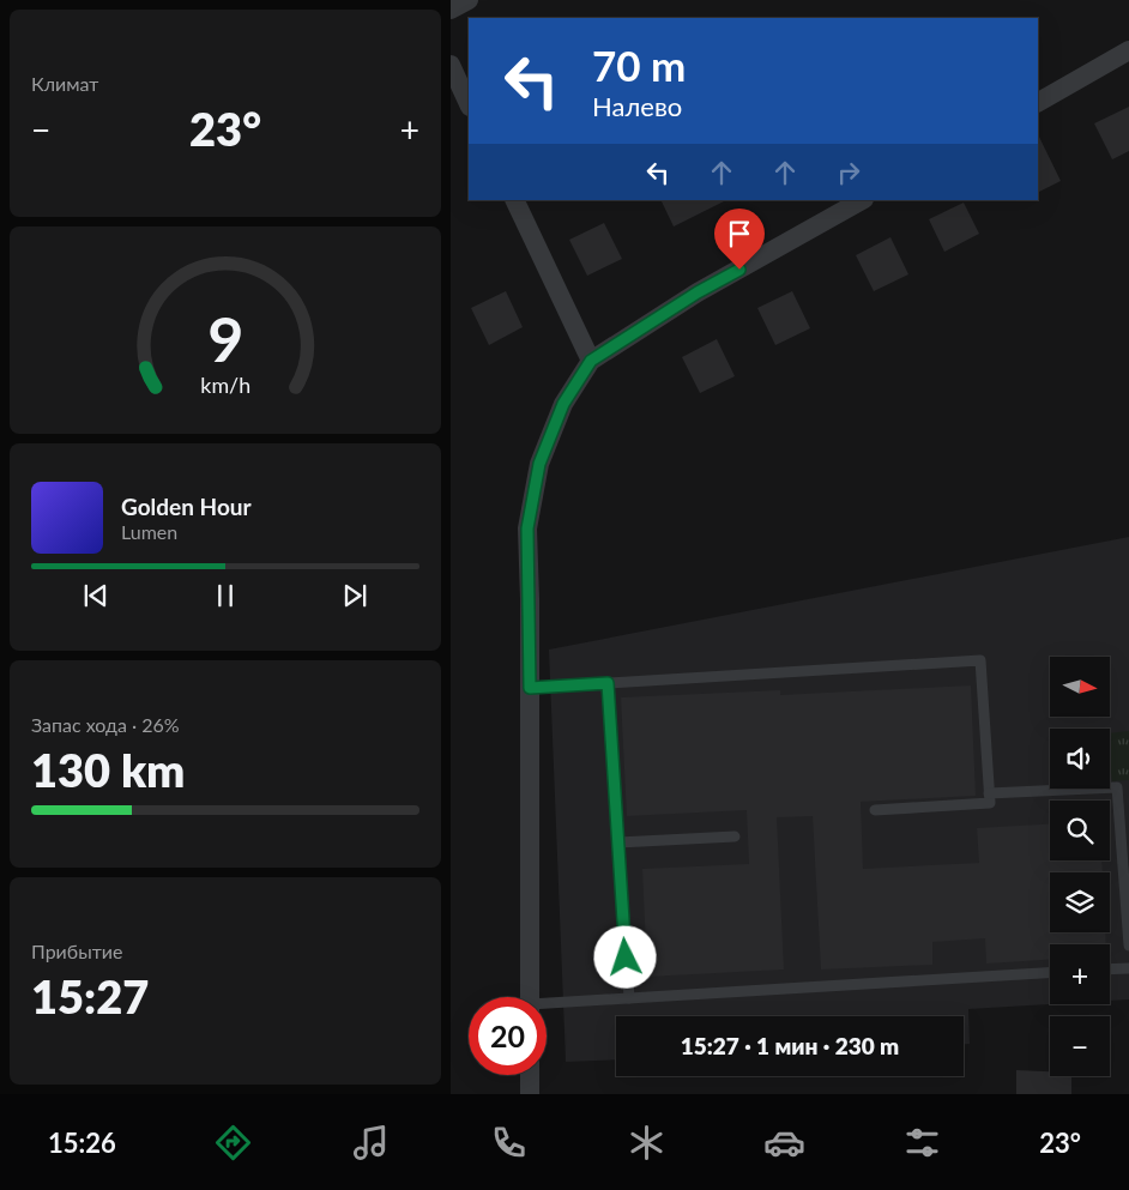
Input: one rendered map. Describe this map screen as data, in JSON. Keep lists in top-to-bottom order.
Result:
{
  "north": "right",
  "page": {
    "tile": [
      "Климат",
      ["Запас хода · 26%", "130 km"],
      ["Прибытие", "15:27"]
    ],
    "turn": ["70 m", "Налево"],
    "heat": ["−", "23°", "+"],
    "song": ["Golden Hour", "Lumen"],
    "map_buttons": ["+", "−"],
    "limit": "20",
    "trip": "15:27 · 1 мин · 230 m",
    "tabs": ["15:26", "23°"],
    "gauge": ["9", "km/h"]
  }
}
